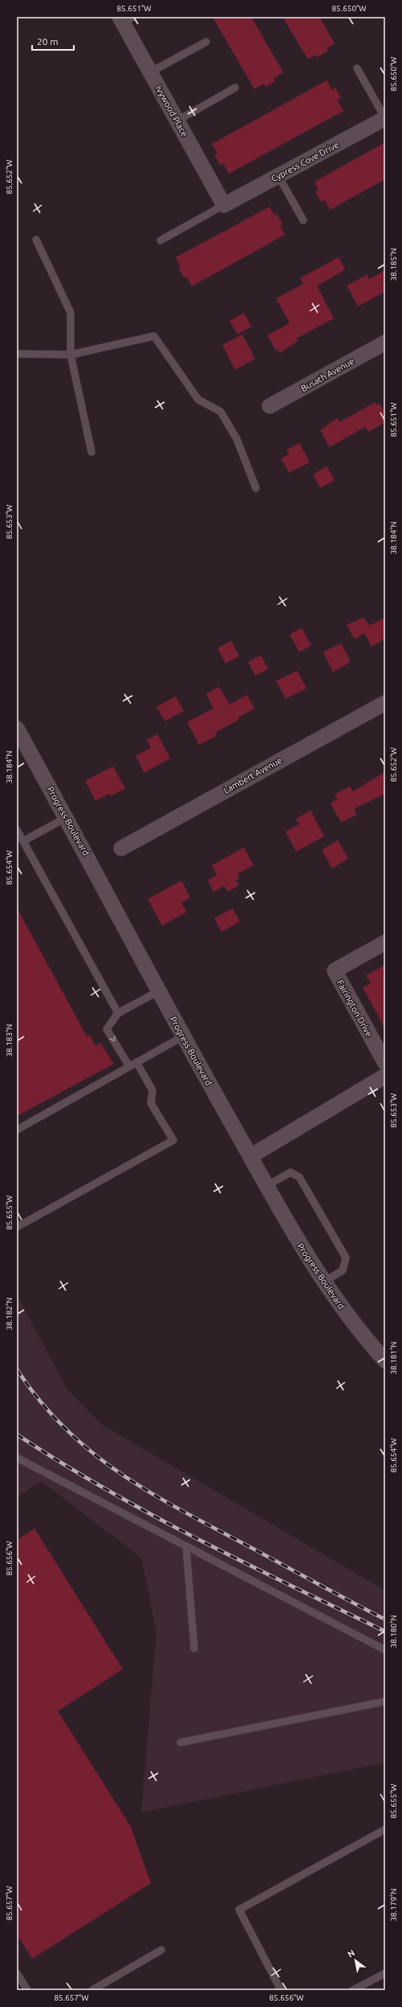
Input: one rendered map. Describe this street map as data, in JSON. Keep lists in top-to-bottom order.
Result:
{
  "streets": {
    "street": [
      "Ivywood Place",
      "Cypress Cove Drive",
      "Busath Avenue",
      "Lambert Avenue",
      "Progress Boulevard",
      "Fairington Drive"
    ]
  },
  "crossings": [
    ["Ivywood Place", "Cypress Cove Drive"]
  ],
  "scale_bar": "20 m",
  "north": "top left",
  "coordinates": [
    "85.651°W",
    "85.650°W",
    "85.652°W",
    "38.185°N",
    "85.653°W",
    "38.184°N",
    "85.654°W",
    "38.183°N",
    "85.655°W",
    "38.182°N",
    "38.181°N",
    "85.656°W",
    "38.180°N",
    "85.657°W",
    "38.179°N"
  ]
}
